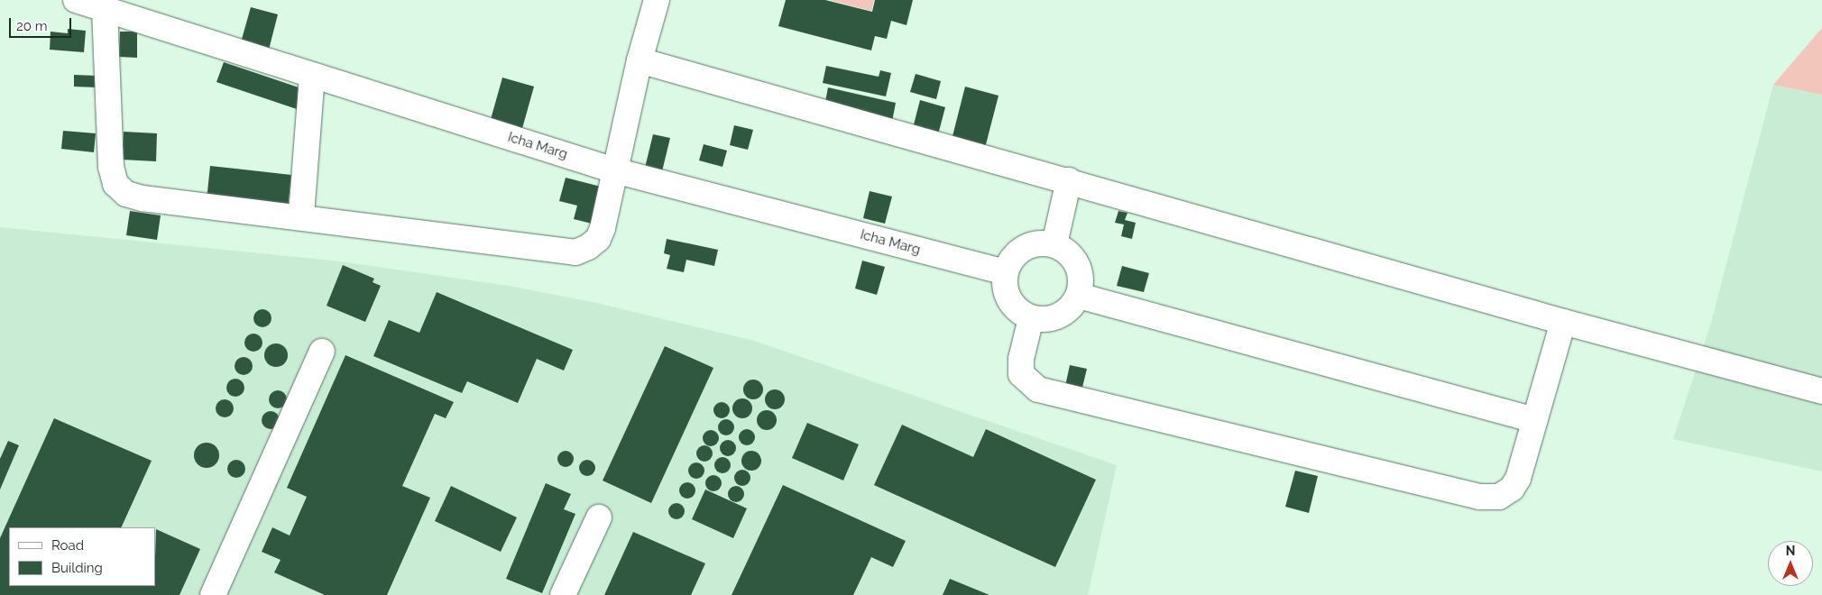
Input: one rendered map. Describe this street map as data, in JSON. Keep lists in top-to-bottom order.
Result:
{
  "streets": {
    "street": ["Icha Marg"]
  },
  "legend": ["Road", "Building"],
  "scale_bar": "20 m",
  "north": "top"
}
